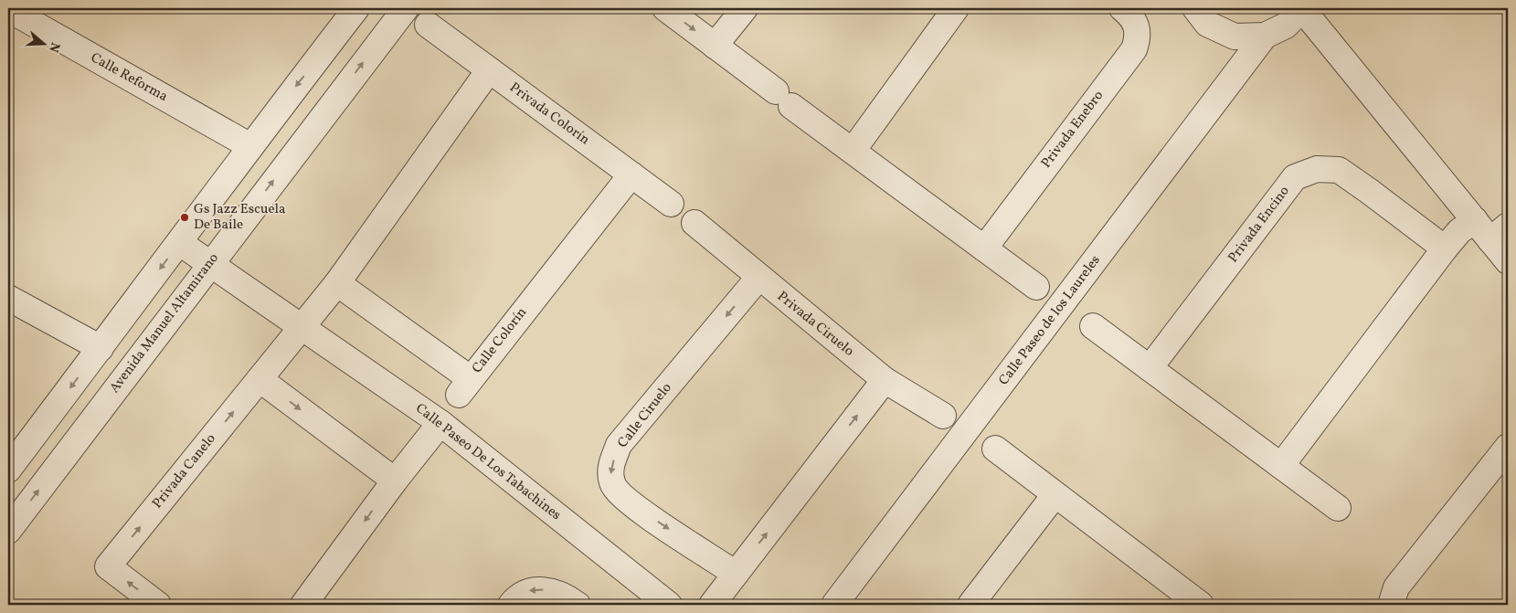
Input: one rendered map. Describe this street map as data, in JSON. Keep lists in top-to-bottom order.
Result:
{
  "streets": {
    "street": [
      "Calle Reforma",
      "Privada Colorín",
      "Privada Enebro",
      "Privada Encino",
      "Calle Paseo de los Laureles",
      "Avenida Manuel Altamirano",
      "Privada Ciruelo",
      "Calle Colorín",
      "Calle Ciruelo",
      "Calle Paseo De Los Tabachines",
      "Privada Canelo"
    ]
  },
  "crossings": [
    ["Privada Colorín", "Calle Colorín"],
    ["Avenida Manuel Altamirano", "Calle Paseo De Los Tabachines"],
    ["Privada Ciruelo", "Calle Ciruelo"],
    ["Calle Paseo De Los Tabachines", "Privada Canelo"]
  ],
  "places": ["Gs Jazz Escuela De Baile"],
  "north": "right"
}
